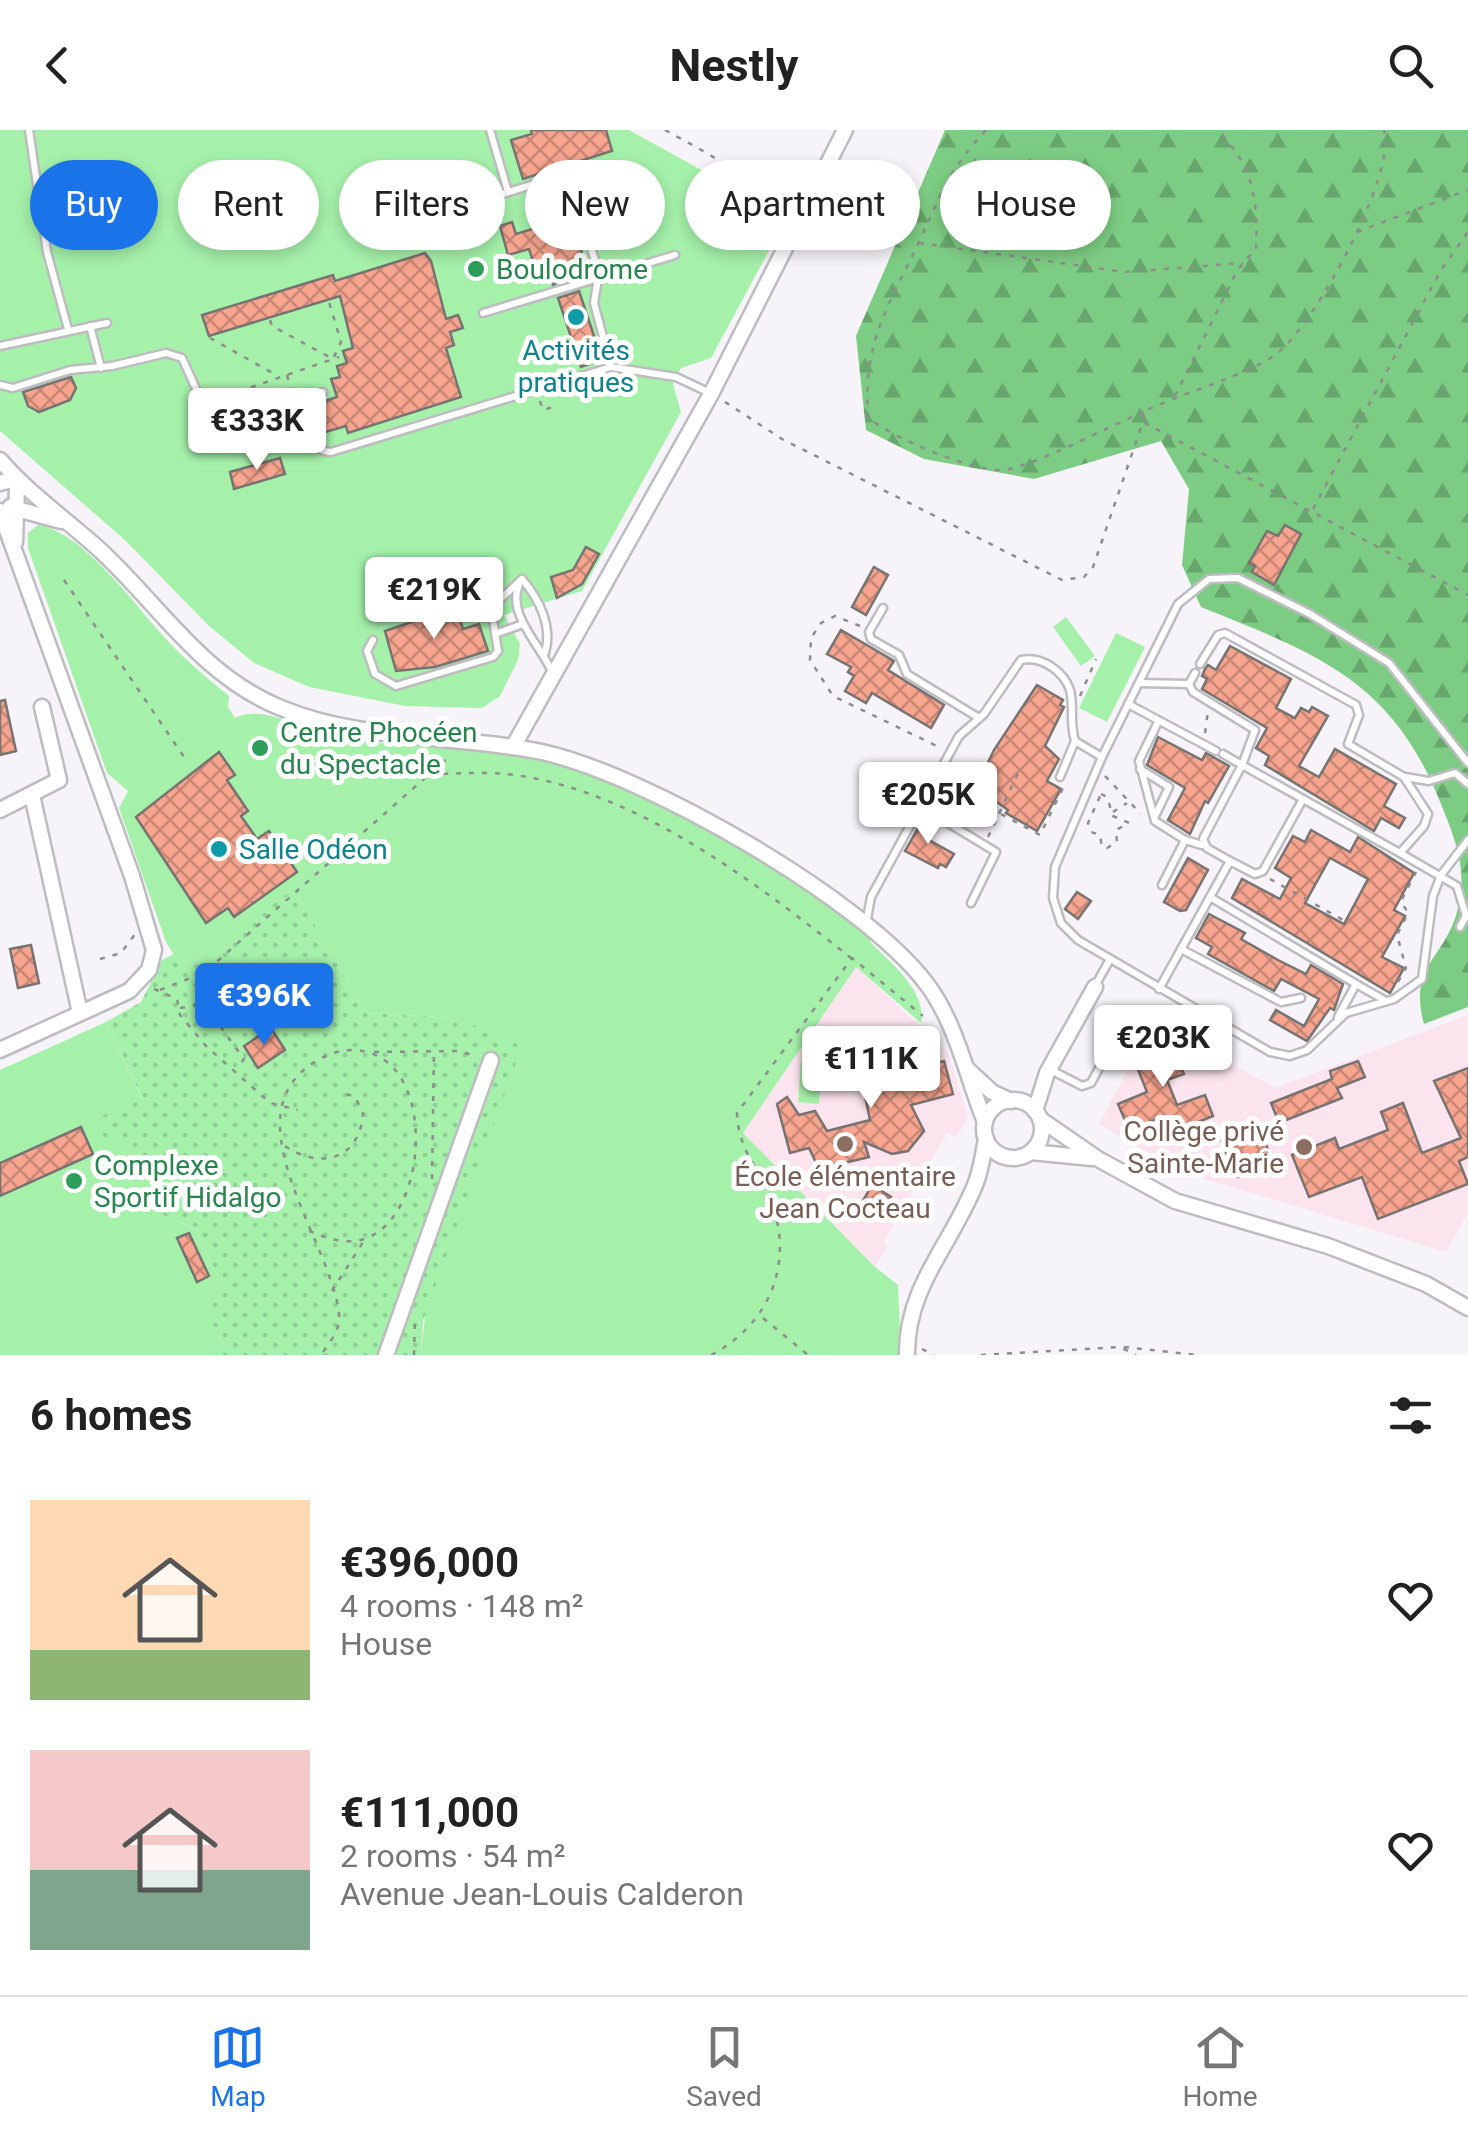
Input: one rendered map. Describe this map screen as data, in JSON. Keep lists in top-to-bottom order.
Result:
{
  "places": [
    "Boulodrome",
    "Activités pratiques",
    "Centre Phocéen du Spectacle",
    "Salle Odéon",
    "École élémentaire Jean Cocteau",
    "Collège privé Sainte-Marie",
    "Complexe Sportif Hidalgo"
  ],
  "page": {
    "header": "Nestly",
    "chip": [
      "Buy",
      "Rent",
      "Filters",
      "New",
      "Apartment",
      "House"
    ],
    "price": [
      "€333K",
      "€219K",
      "€205K",
      "€396K",
      "€203K",
      "€111K"
    ],
    "heading": "6 homes",
    "list": [
      {
        "name": "€396,000",
        "note": "4 rooms · 148 m² · House"
      },
      {
        "name": "€111,000",
        "note": "2 rooms · 54 m² · Avenue Jean-Louis Calderon"
      }
    ],
    "tabs": ["Map", "Saved", "Home"]
  }
}
